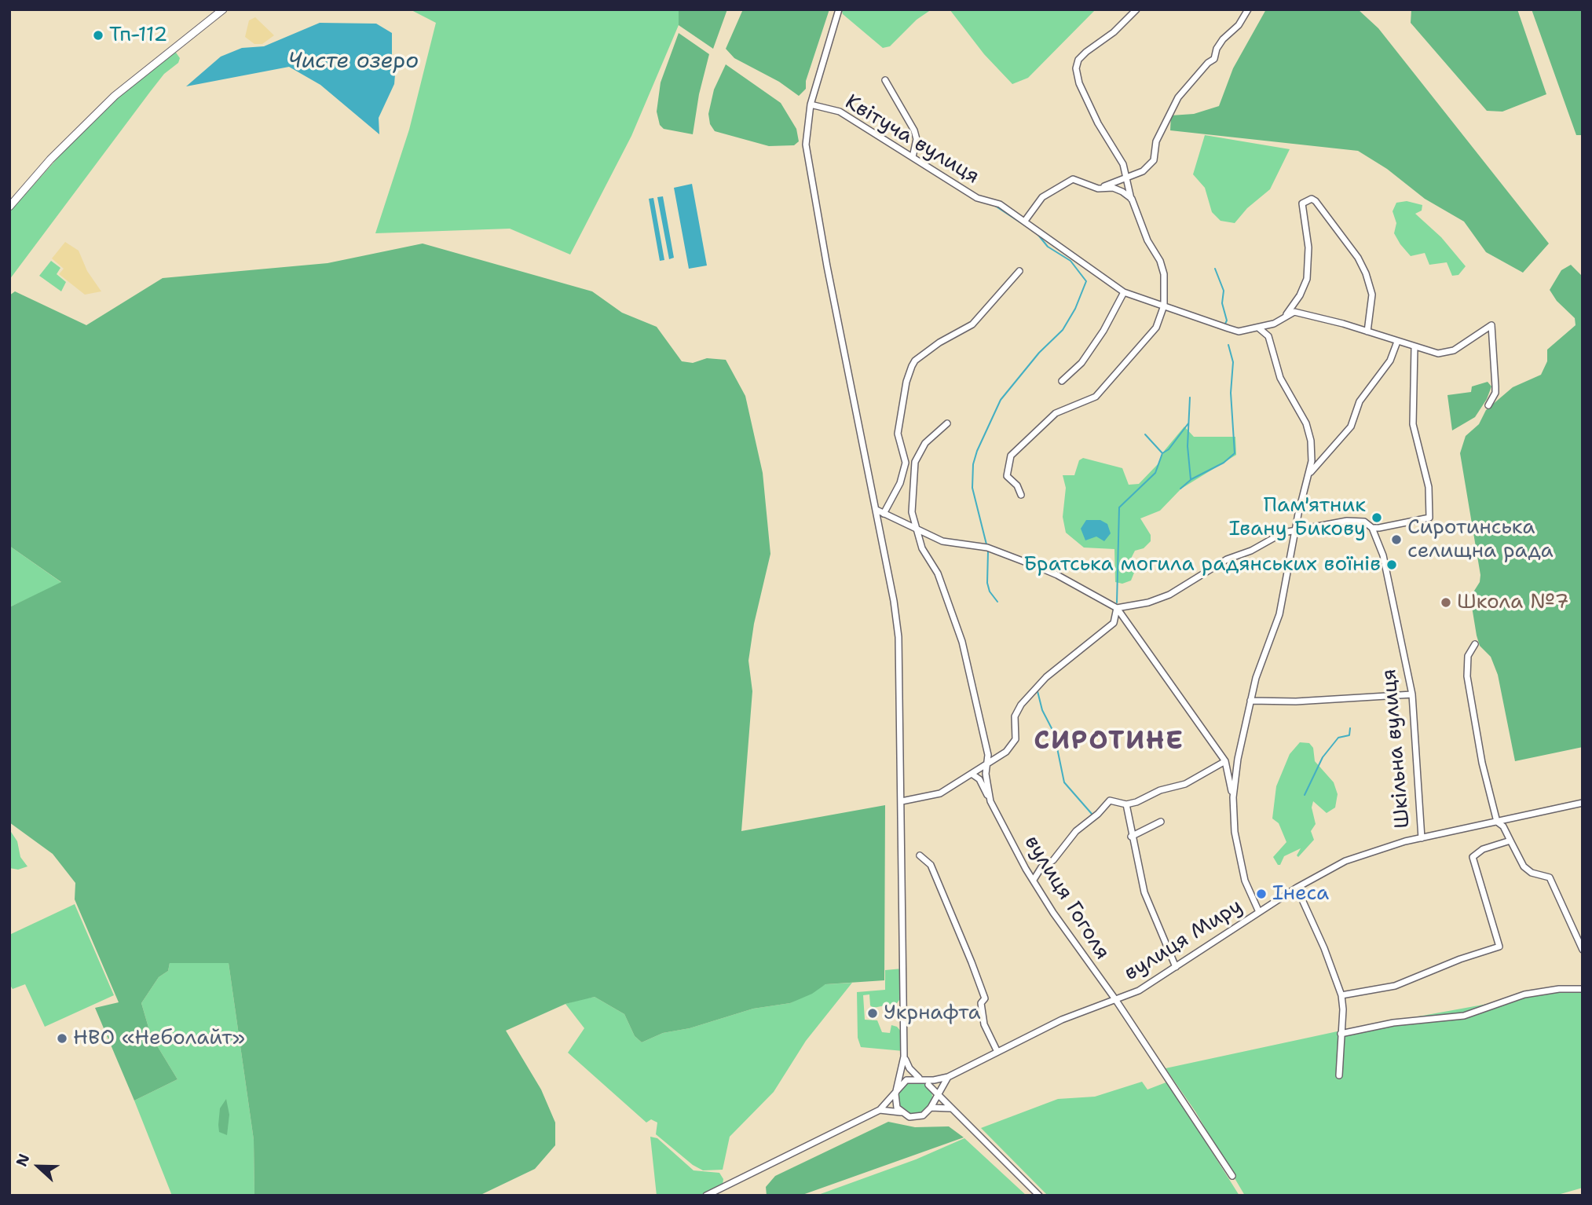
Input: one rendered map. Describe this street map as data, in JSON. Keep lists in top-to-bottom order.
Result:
{
  "streets": {
    "street": [
      "Квітуча вулиця",
      "Шкільна вулиця",
      "вулиця Гоголя",
      "вулиця Миру"
    ]
  },
  "crossings": [
    ["Шкільна вулиця", "вулиця Миру"],
    ["вулиця Гоголя", "вулиця Миру"]
  ],
  "districts": ["СИРОТИНЕ"],
  "water": ["Чисте озеро"],
  "places": [
    "Тп-112",
    "Пам'ятник Івану Бикову",
    "Сиротинська селищна рада",
    "Братська могила радянських воїнів",
    "Школа №7",
    "Інеса",
    "Укрнафта",
    "НВО «Неболайт»"
  ],
  "north": "left"
}
